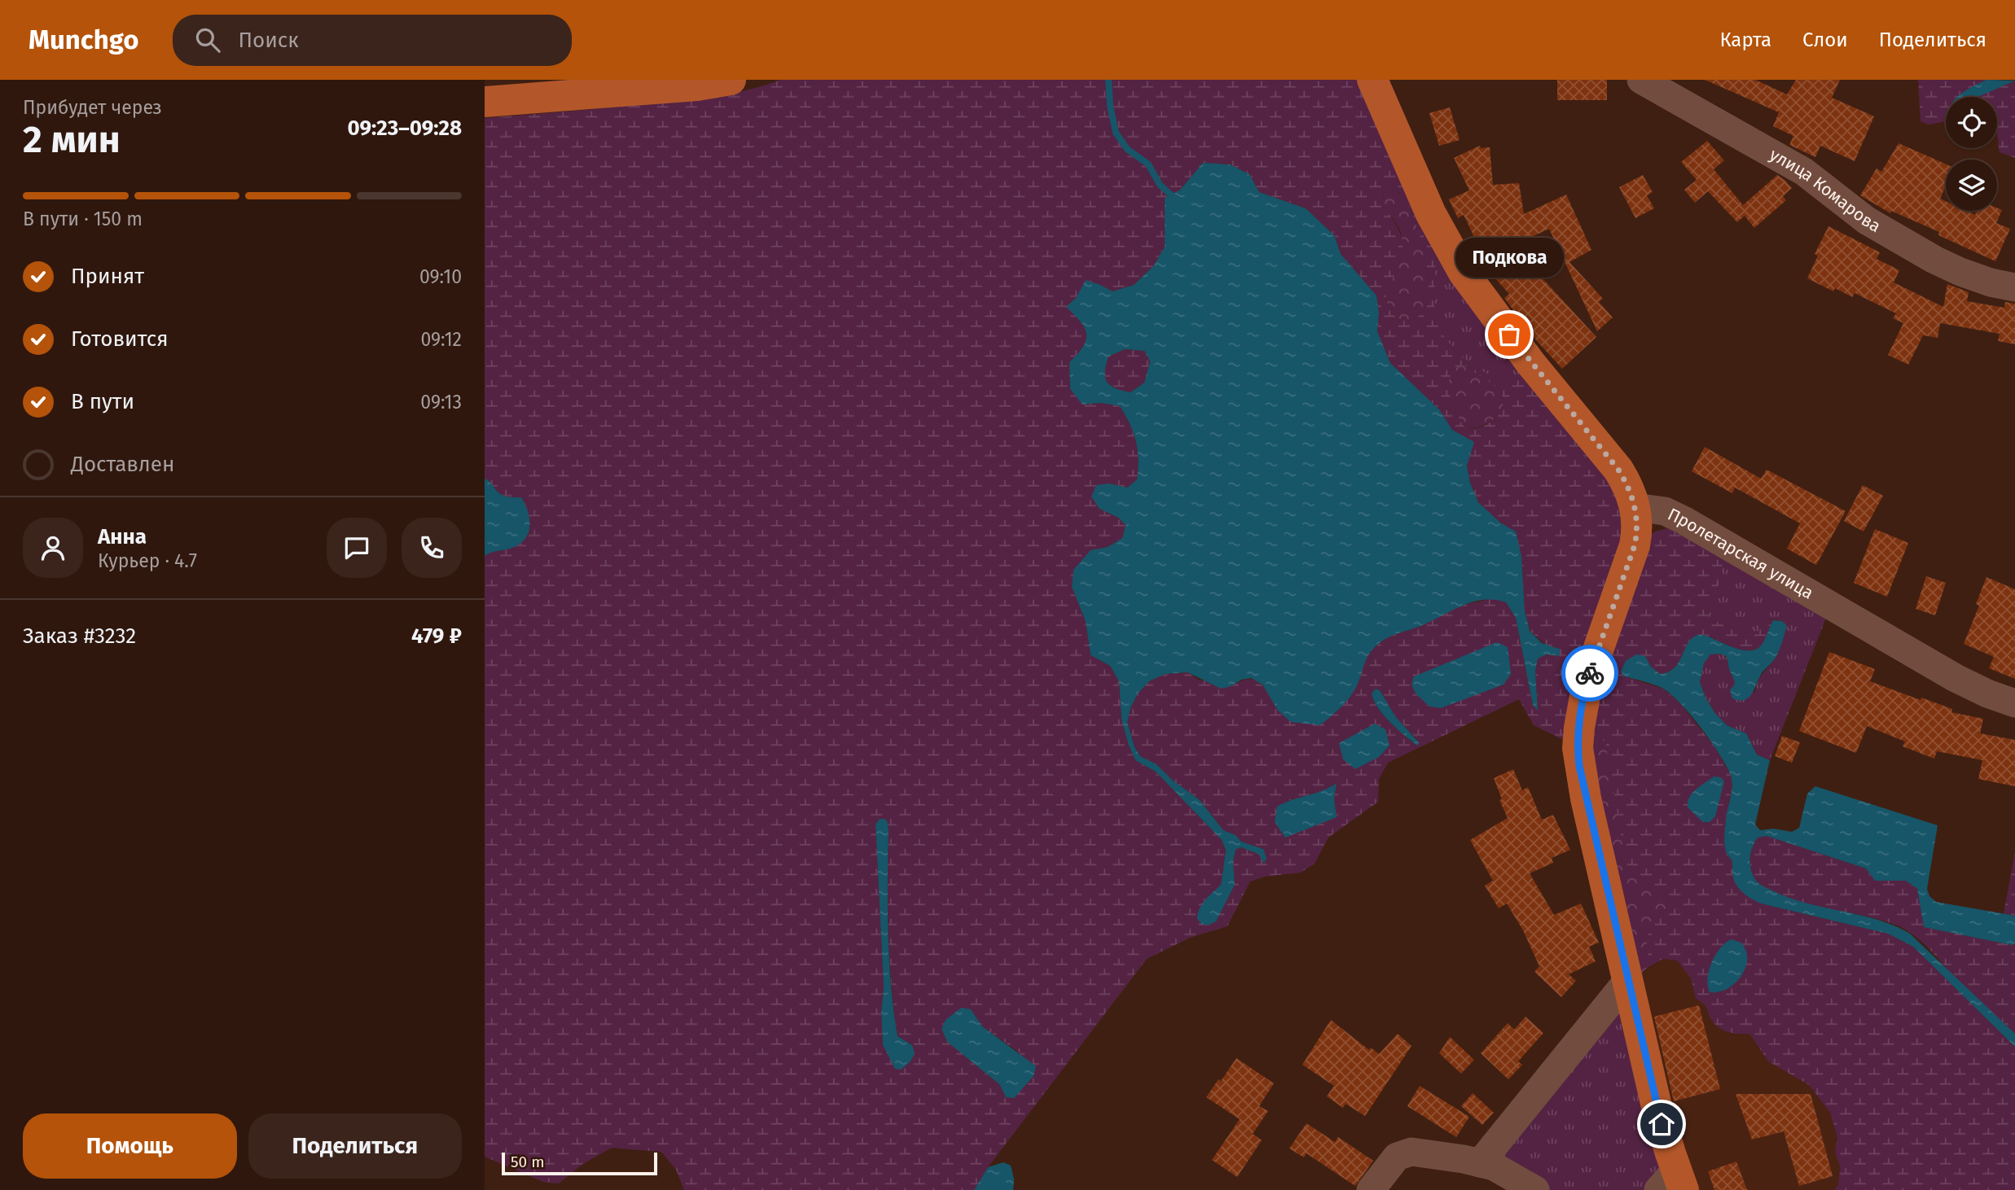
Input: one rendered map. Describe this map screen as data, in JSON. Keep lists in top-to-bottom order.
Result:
{
  "streets": {
    "street": ["улица Комарова", "Пролетарская улица"]
  },
  "places": ["Подкова"],
  "scale_bar": "50 m",
  "page": {
    "header": "Munchgo",
    "search": "Поиск",
    "nav": ["Карта", "Слои", "Поделиться"],
    "heading": ["2 мин", "Прибудет через", "09:23–09:28"],
    "panel": [
      "Анна",
      "Курьер · 4.7",
      "Заказ #3232",
      "479 ₽"
    ],
    "bar": "В пути · 150 m",
    "bubble": "Подкова",
    "list": [
      ["Принят", "09:10"],
      ["Готовится", "09:12"],
      ["В пути", "09:13"],
      "Доставлен"
    ],
    "buttons": ["Помощь", "Поделиться"],
    "scale": "50 m"
  }
}
